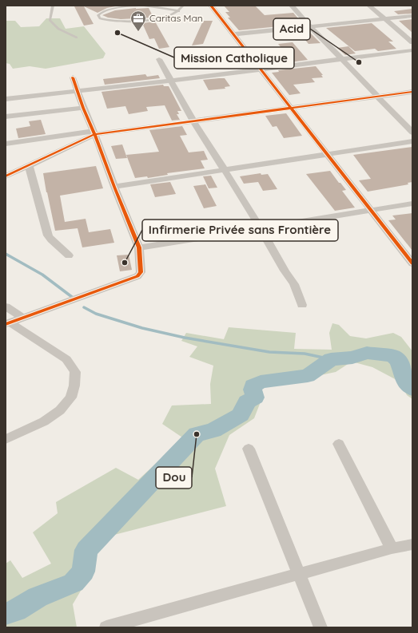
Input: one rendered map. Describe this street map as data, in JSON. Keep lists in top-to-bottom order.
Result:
{
  "places": {
    "office": ["Caritas Man"],
    "other": [
      "Mission Catholique",
      "Acid",
      "Infirmerie Privée sans Frontière",
      "Dou"
    ]
  }
}
